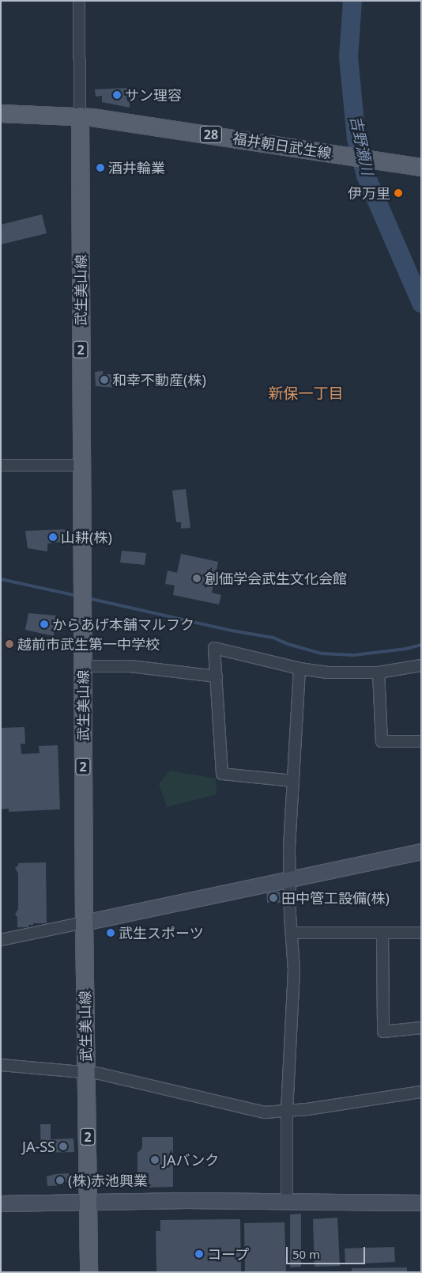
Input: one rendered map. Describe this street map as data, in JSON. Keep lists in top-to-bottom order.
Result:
{
  "streets": {
    "main road": [
      "28",
      "福井朝日武生線",
      "武生美山線",
      "2"
    ]
  },
  "crossings": [
    ["福井朝日武生線", "武生美山線"]
  ],
  "districts": ["新保一丁目"],
  "water": ["吉野瀬川"],
  "places": [
    "サン理容",
    "酒井輪業",
    "伊万里",
    "和幸不動産(株)",
    "山耕(株)",
    "創価学会武生文化会館",
    "からあげ本舗マルフク",
    "越前市武生第一中学校",
    "田中管工設備(株)",
    "武生スポーツ",
    "JA-SS",
    "JAバンク",
    "(株)赤池興業",
    "コープ"
  ],
  "scale_bar": "50 m"
}
